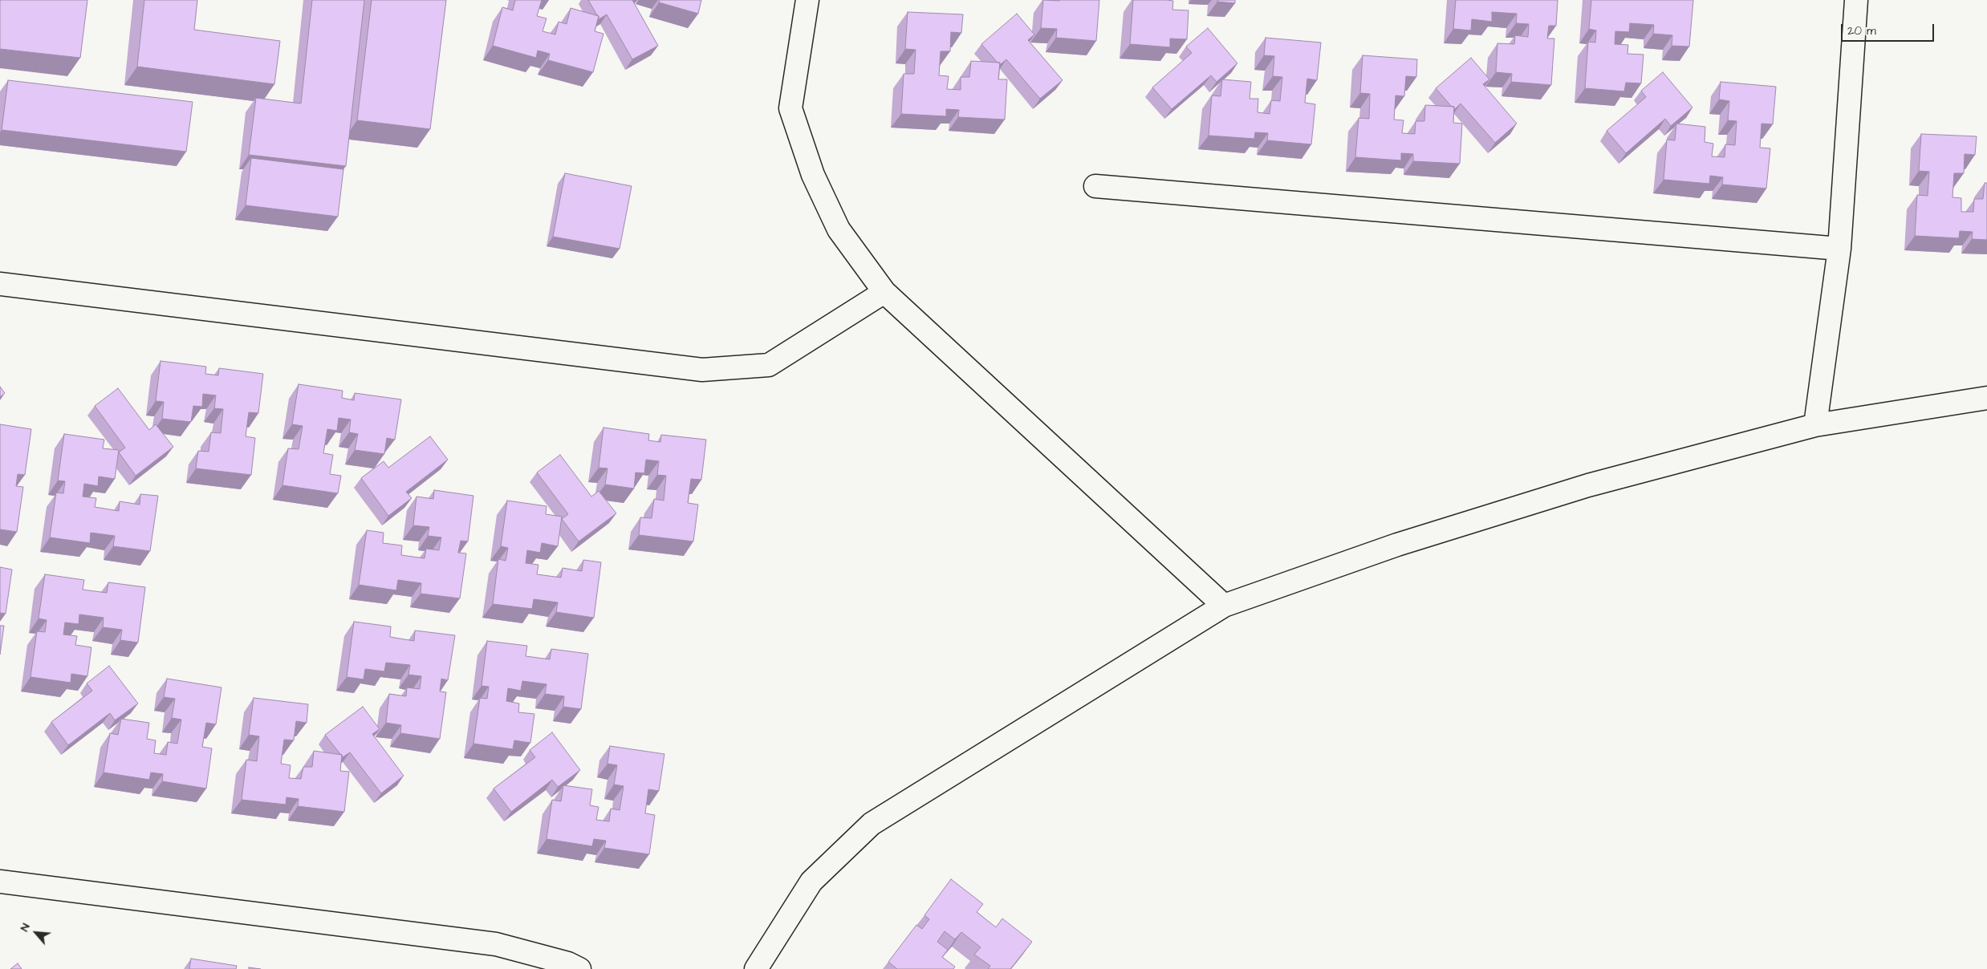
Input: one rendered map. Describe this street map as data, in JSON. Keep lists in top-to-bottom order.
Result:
{
  "scale_bar": "20 m",
  "north": "top left"
}
